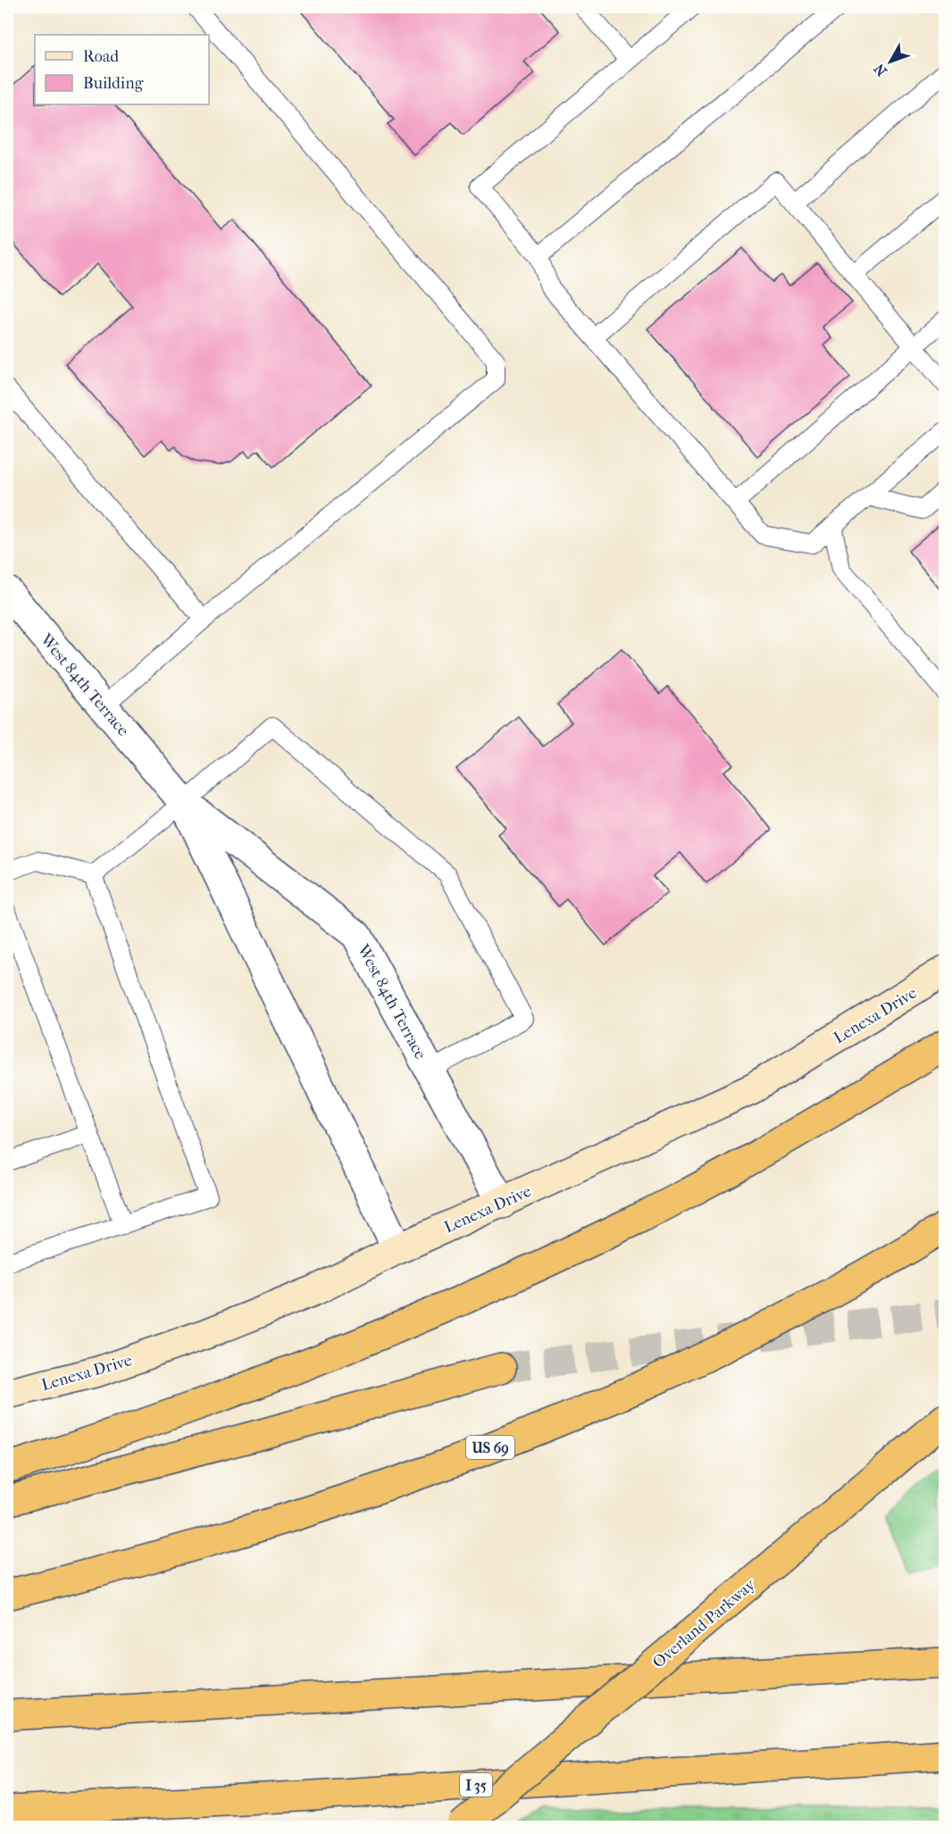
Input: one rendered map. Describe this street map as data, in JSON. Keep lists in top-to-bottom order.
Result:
{
  "streets": {
    "highway": ["US 69", "Overland Parkway", "I 35"],
    "street": ["West 84th Terrace", "Lenexa Drive"]
  },
  "crossings": [
    ["West 84th Terrace", "Lenexa Drive"]
  ],
  "legend": ["Road", "Building"],
  "north": "bottom left"
}
